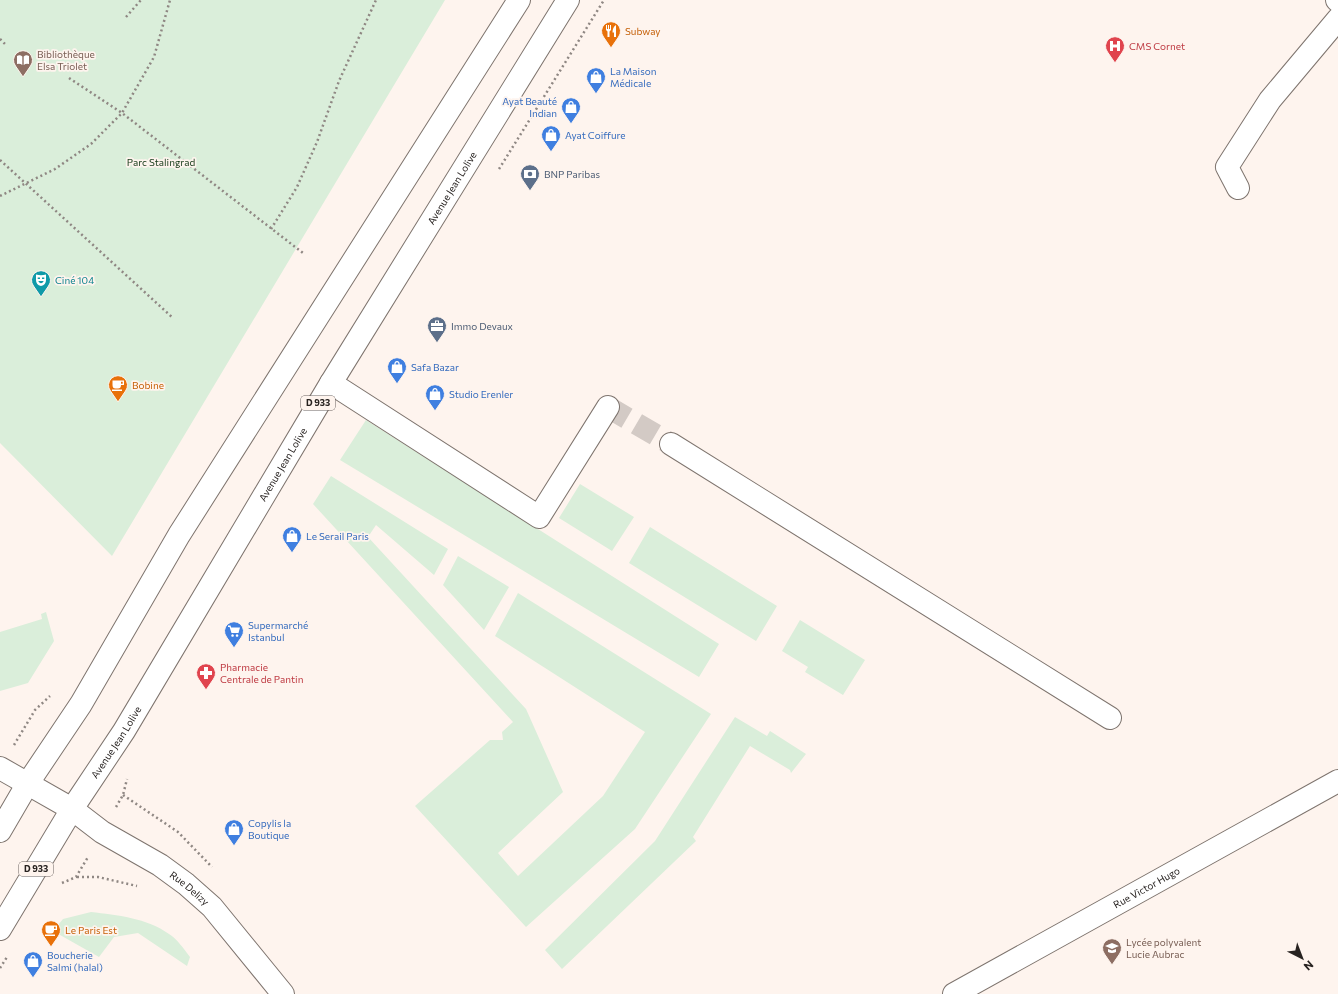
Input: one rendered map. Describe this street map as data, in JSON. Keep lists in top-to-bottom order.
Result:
{
  "streets": {
    "main road": [
      "Avenue Jean Lolive",
      "D 933",
      "Rue Victor Hugo",
      "Rue Delizy"
    ]
  },
  "crossings": [
    ["Avenue Jean Lolive", "Rue Delizy"]
  ],
  "parks": ["Parc Stalingrad"],
  "places": {
    "restaurant": ["Subway"],
    "hospital": ["CMS Cornet"],
    "library": ["Bibliothèque Elsa Triolet"],
    "shop": [
      "La Maison Médicale",
      "Ayat Beauté Indian",
      "Ayat Coiffure",
      "Safa Bazar",
      "Studio Erenler",
      "Le Serail Paris",
      "Copylis la Boutique",
      "Boucherie Salmi (halal)"
    ],
    "bank": ["BNP Paribas"],
    "theatre": ["Ciné 104"],
    "office": ["Immo Devaux"],
    "cafe": ["Bobine", "Le Paris Est"],
    "supermarket": ["Supermarché Istanbul"],
    "pharmacy": ["Pharmacie Centrale de Pantin"],
    "school or university": ["Lycée polyvalent Lucie Aubrac"]
  },
  "north": "bottom right"
}
